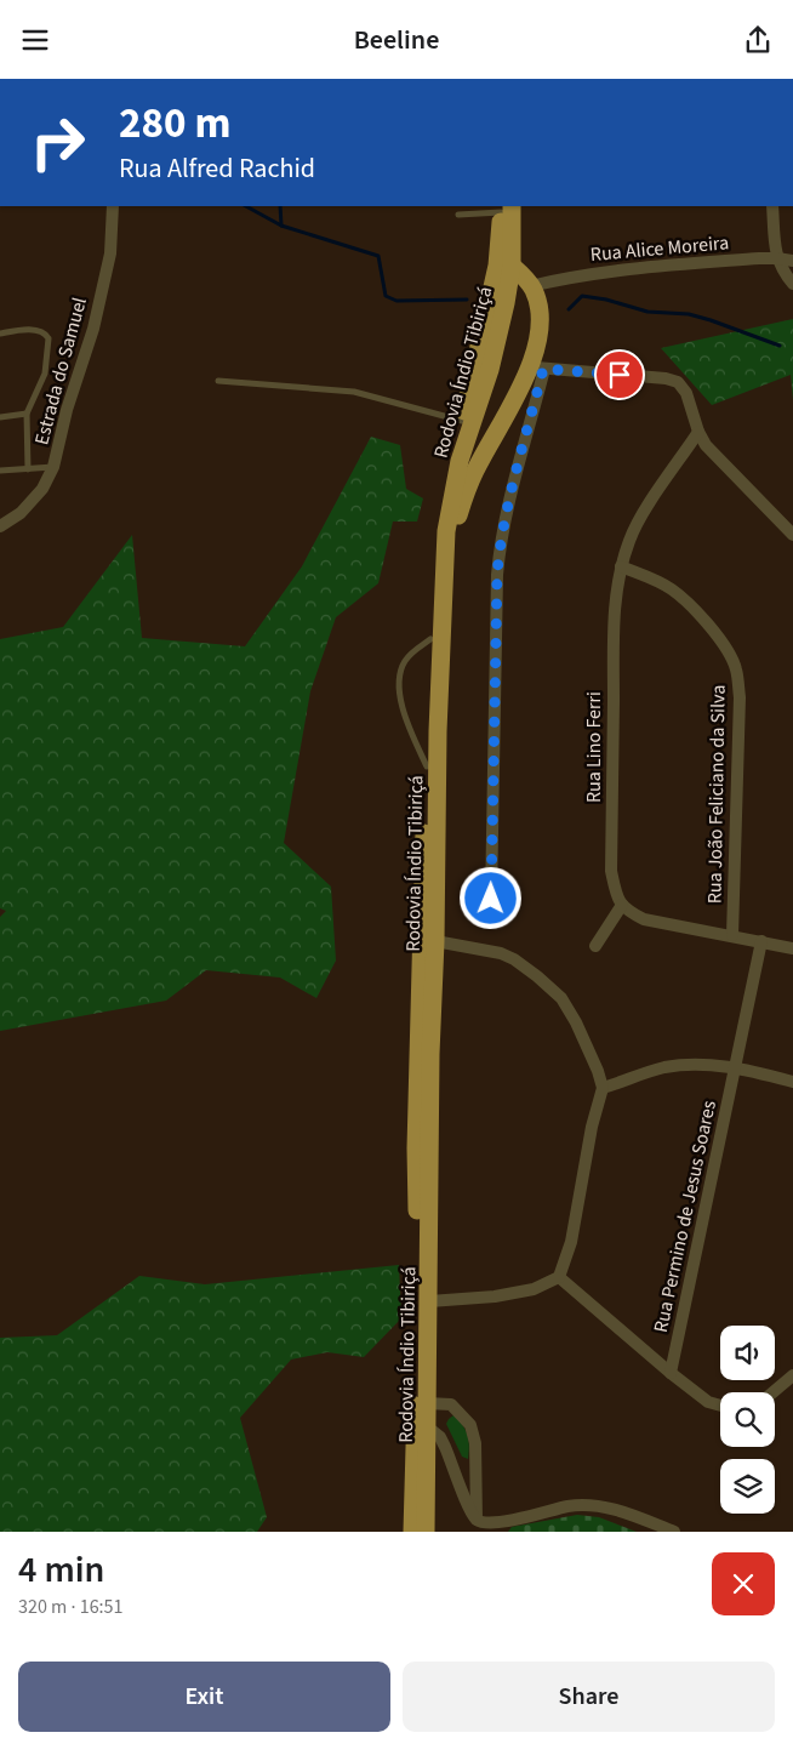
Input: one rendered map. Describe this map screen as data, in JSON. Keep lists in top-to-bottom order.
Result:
{
  "streets": {
    "highway": ["Rodovia Índio Tibiriçá"],
    "street": [
      "Rua Alice Moreira",
      "Estrada do Samuel",
      "Rua Lino Ferri",
      "Rua João Feliciano da Silva",
      "Rua Permino de Jesus Soares"
    ]
  },
  "crossings": [
    ["Rua Lino Ferri", "Rua João Feliciano da Silva"]
  ],
  "page": {
    "header": "Beeline",
    "turn": ["280 m", "Rua Alfred Rachid"],
    "heading": ["4 min", "320 m · 16:51"],
    "buttons": ["Exit", "Share"]
  }
}
